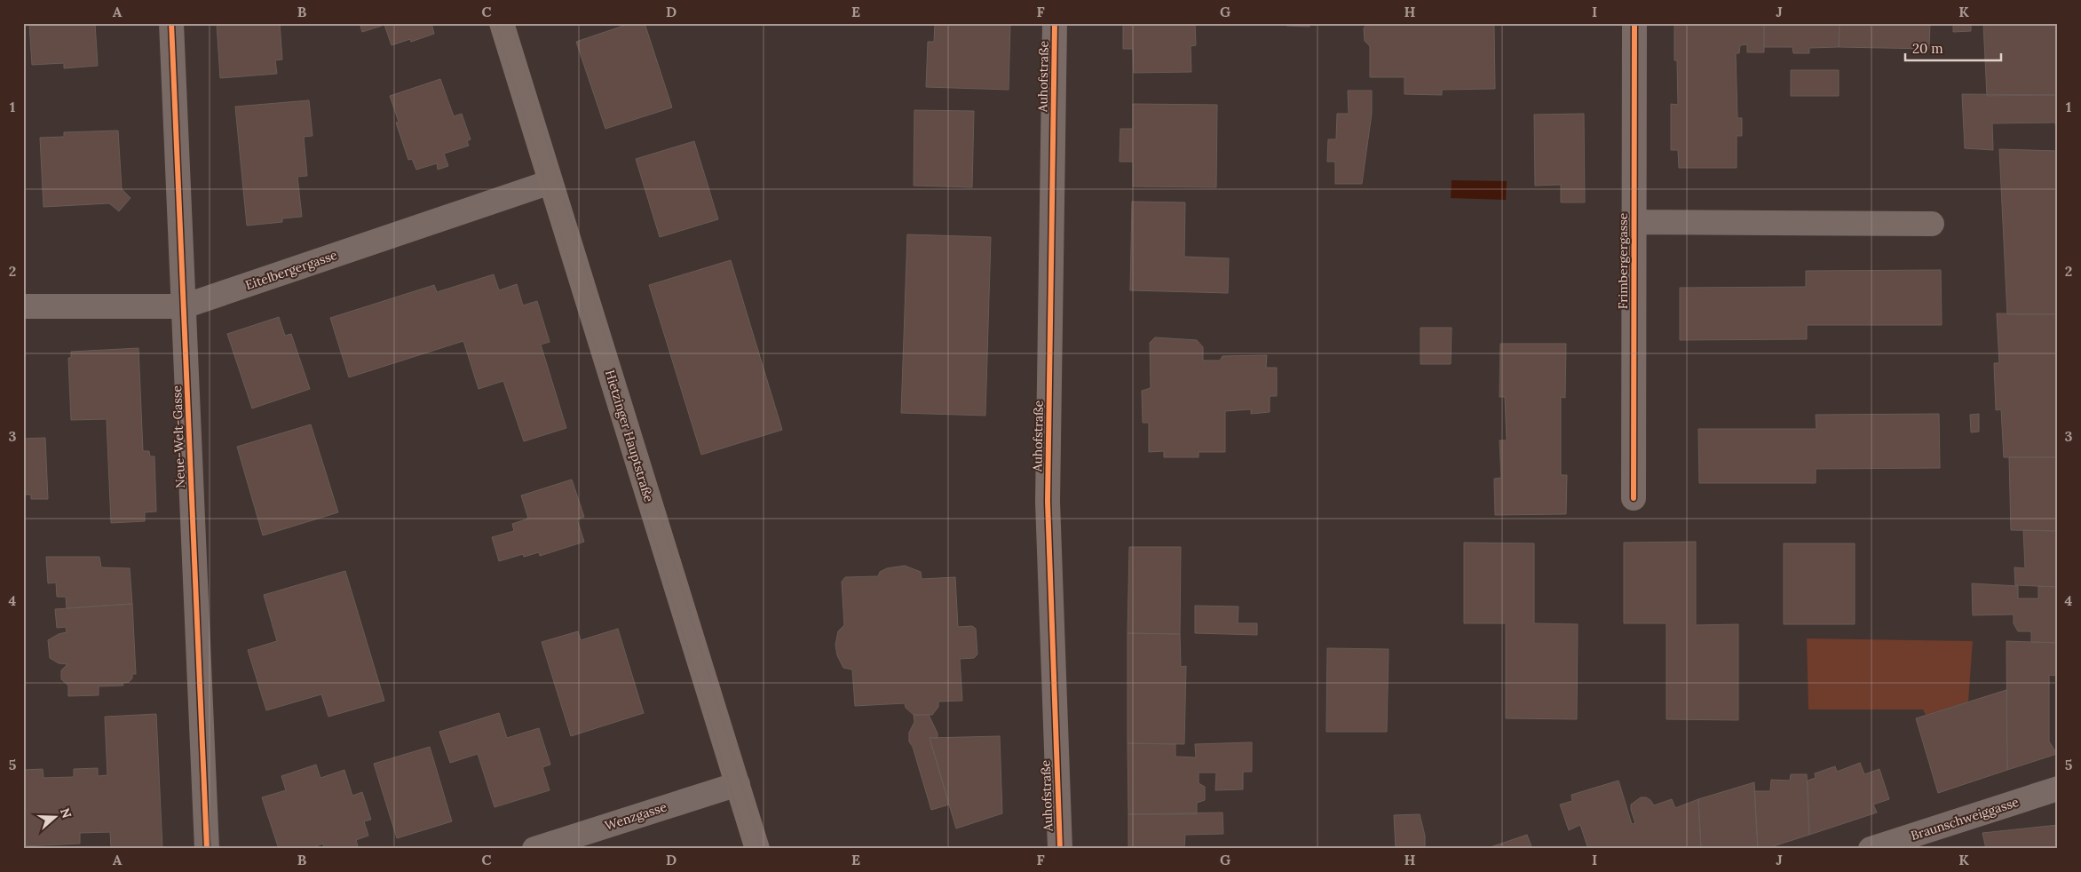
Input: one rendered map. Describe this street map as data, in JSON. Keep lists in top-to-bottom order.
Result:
{
  "streets": {
    "main road": ["Hietzinger Hauptstraße"],
    "street": [
      "Auhofstraße",
      "Frimbergergasse",
      "Eitelbergergasse",
      "Neue-Welt-Gasse",
      "Wenzgasse",
      "Braunschweiggasse"
    ]
  },
  "crossings": [
    ["Eitelbergergasse", "Hietzinger Hauptstraße"],
    ["Eitelbergergasse", "Neue-Welt-Gasse"],
    ["Hietzinger Hauptstraße", "Wenzgasse"]
  ],
  "scale_bar": "20 m",
  "north": "right",
  "grid": {
    "columns": [
      "A",
      "B",
      "C",
      "D",
      "E",
      "F",
      "G",
      "H",
      "I",
      "J",
      "K"
    ],
    "rows": [
      "1",
      "2",
      "3",
      "4",
      "5"
    ]
  }
}
